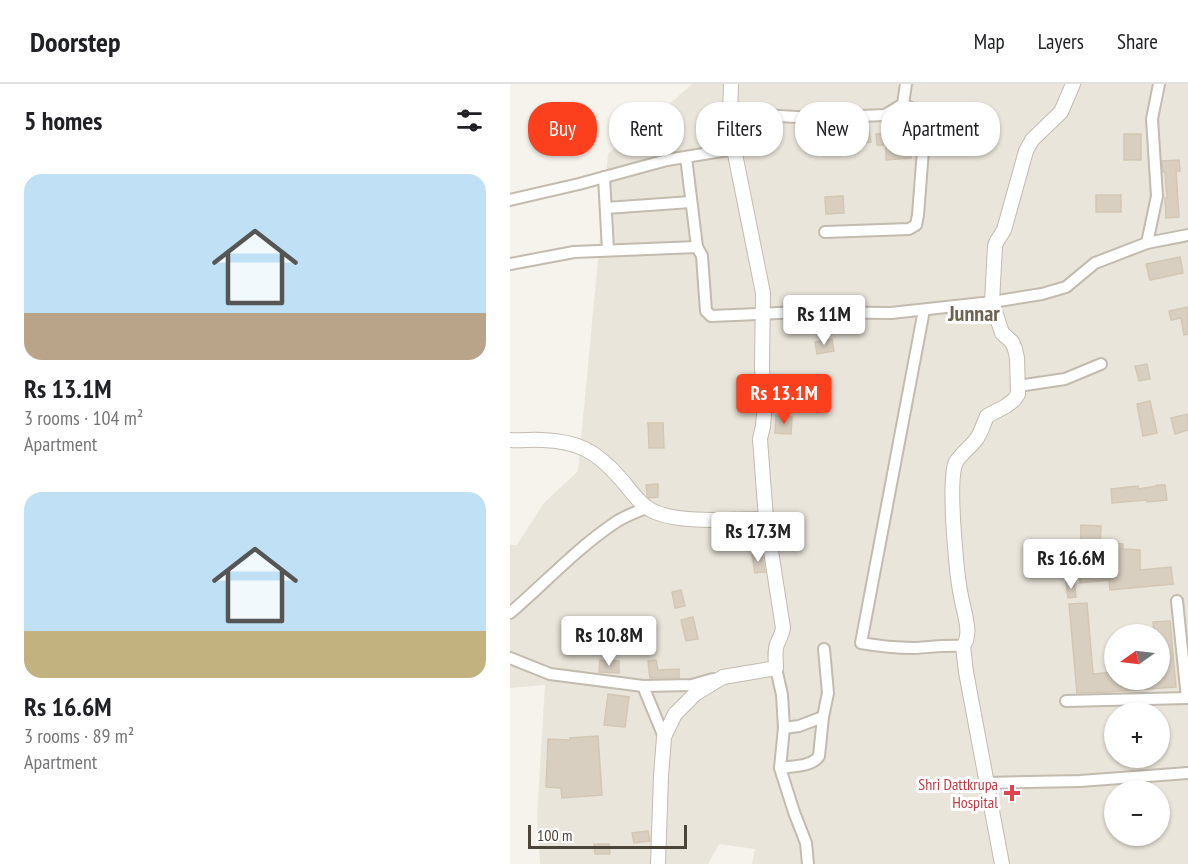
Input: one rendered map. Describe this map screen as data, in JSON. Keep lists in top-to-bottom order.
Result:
{
  "districts": ["Junnar"],
  "places": {
    "health": ["Shri Dattkrupa Hospital"]
  },
  "scale_bar": "100 m",
  "north": "left",
  "page": {
    "header": "Doorstep",
    "nav": ["Map", "Layers", "Share"],
    "heading": "5 homes",
    "chip": [
      "Buy",
      "Rent",
      "Filters",
      "New",
      "Apartment"
    ],
    "list": [
      {
        "name": "Rs 13.1M",
        "note": "3 rooms · 104 m² · Apartment"
      },
      {
        "name": "Rs 16.6M",
        "note": "3 rooms · 89 m² · Apartment"
      }
    ],
    "price": [
      "Rs 11M",
      "Rs 13.1M",
      "Rs 17.3M",
      "Rs 16.6M",
      "Rs 10.8M"
    ],
    "map_buttons": ["+", "−"],
    "scale": "100 m"
  }
}
